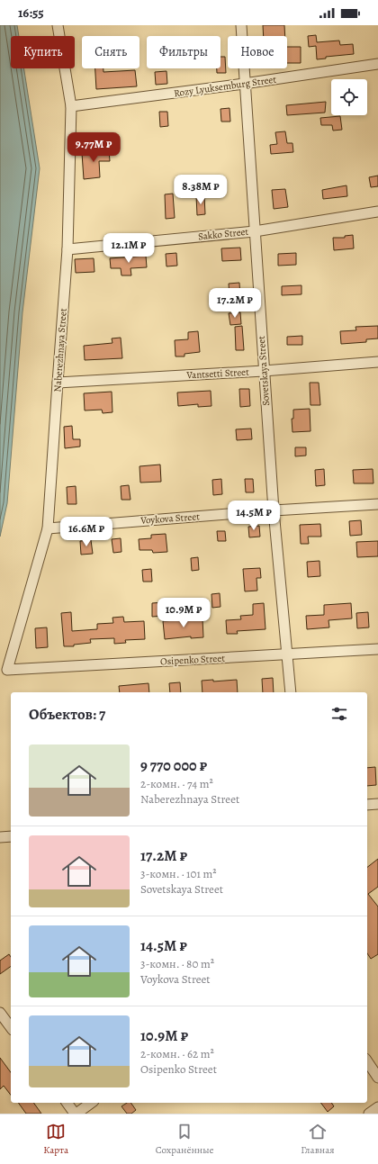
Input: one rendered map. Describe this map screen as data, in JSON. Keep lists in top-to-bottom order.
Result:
{
  "streets": {
    "street": [
      "Rozy Lyuksemburg Street",
      "Sakko Street",
      "Naberezhnaya Street",
      "Sovetskaya Street",
      "Vantsetti Street",
      "Voykova Street",
      "Osipenko Street"
    ]
  },
  "crossings": [
    ["Rozy Lyuksemburg Street", "Naberezhnaya Street"],
    ["Rozy Lyuksemburg Street", "Sovetskaya Street"],
    ["Sakko Street", "Naberezhnaya Street"],
    ["Sakko Street", "Sovetskaya Street"],
    ["Naberezhnaya Street", "Vantsetti Street"],
    ["Naberezhnaya Street", "Voykova Street"],
    ["Naberezhnaya Street", "Osipenko Street"],
    ["Sovetskaya Street", "Vantsetti Street"],
    ["Sovetskaya Street", "Voykova Street"],
    ["Sovetskaya Street", "Osipenko Street"]
  ],
  "page": {
    "status": "16:55",
    "chip": [
      "Купить",
      "Снять",
      "Фильтры",
      "Новое"
    ],
    "price": [
      "9.77M ₽",
      "8.38M ₽",
      "12.1M ₽",
      "17.2M ₽",
      "14.5M ₽",
      "16.6M ₽",
      "10.9M ₽"
    ],
    "heading": "Объектов: 7",
    "list": [
      {
        "name": "9 770 000 ₽",
        "note": "2-комн. · 74 m² · Naberezhnaya Street"
      },
      {
        "name": "17.2M ₽",
        "note": "3-комн. · 101 m² · Sovetskaya Street"
      },
      {
        "name": "14.5M ₽",
        "note": "3-комн. · 80 m² · Voykova Street"
      },
      {
        "name": "10.9M ₽",
        "note": "2-комн. · 62 m² · Osipenko Street"
      }
    ],
    "tabs": ["Карта", "Сохранённые", "Главная"]
  }
}
